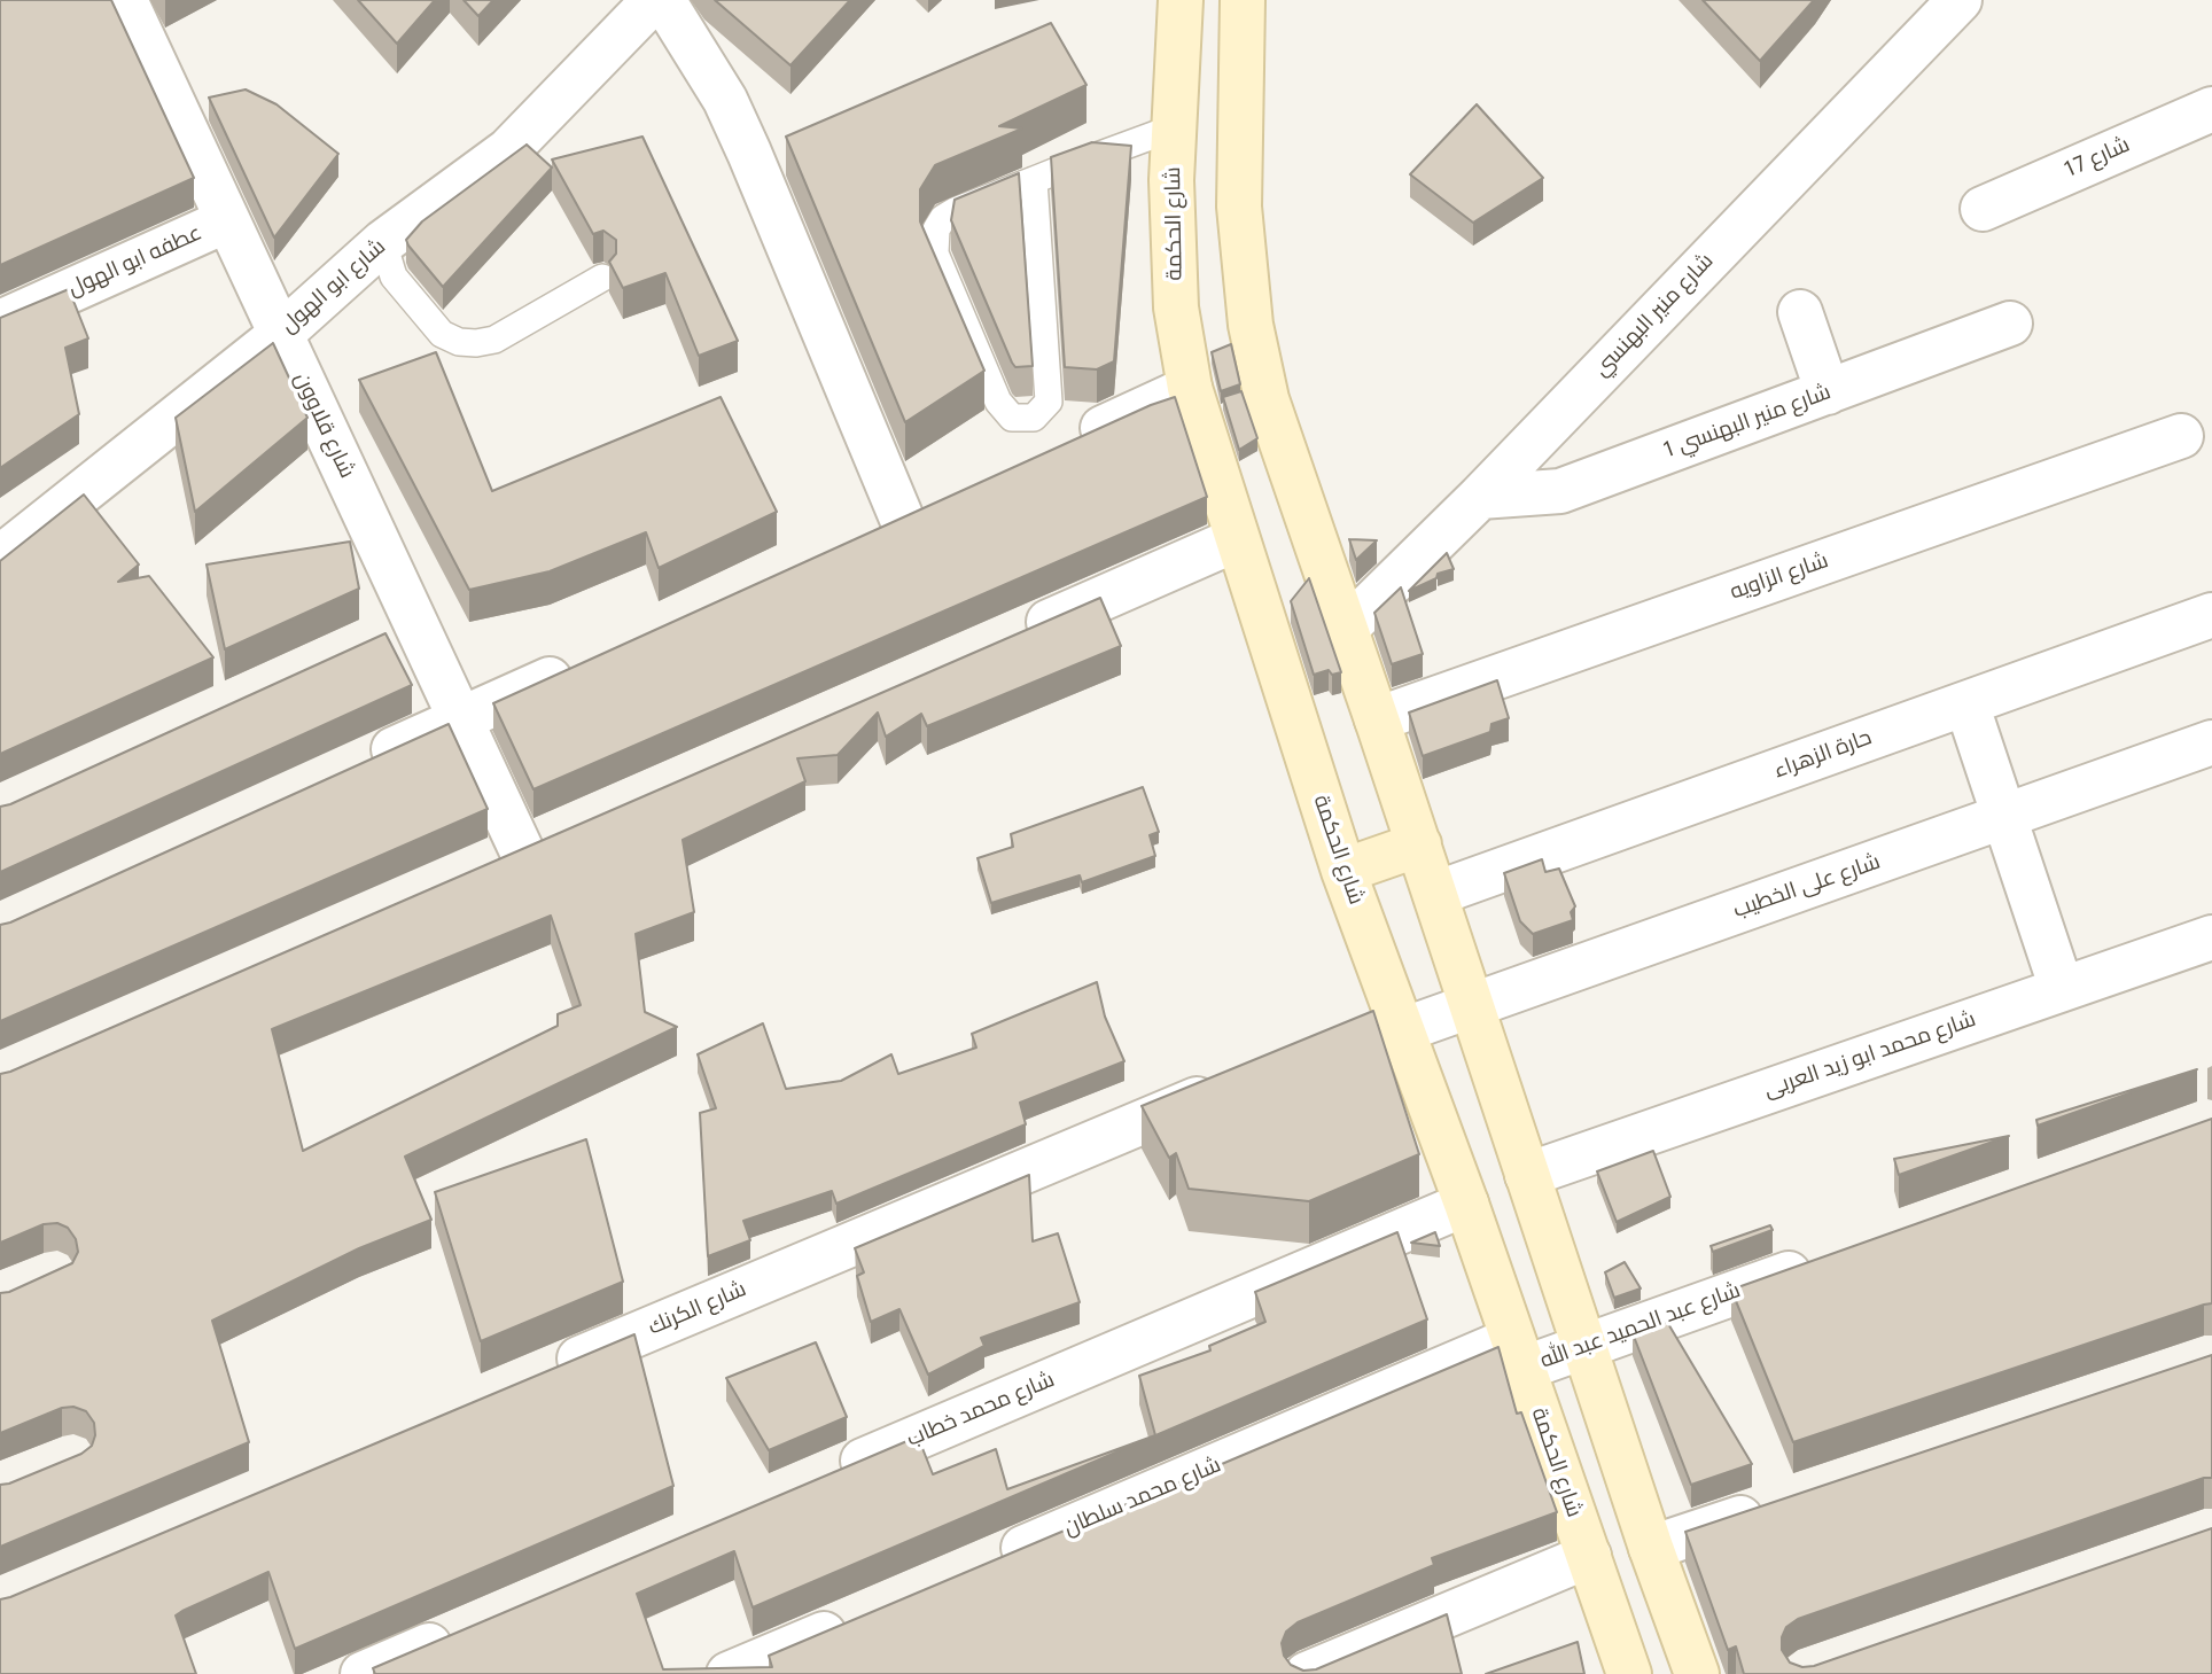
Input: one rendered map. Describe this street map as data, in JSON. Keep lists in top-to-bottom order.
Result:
{
  "streets": {
    "street": [
      "شارع 17",
      "شارع الحكمة",
      "عطفه ابو الهول",
      "شارع ابو الهول",
      "شارع منير البهنسي",
      "شارع منير البهنسي 1",
      "شارع قلاوون",
      "شارع الزاويه",
      "حارة الزهراء",
      "شارع على الخطيب",
      "شارع محمد ابو زيد العربى",
      "شارع الكرنك",
      "شارع عبد الحميد عبد الله",
      "شارع محمد خطاب",
      "شارع محمد سلطان"
    ]
  },
  "crossings": [
    ["شارع الحكمة", "شارع على الخطيب"],
    ["شارع الحكمة", "شارع عبد الحميد عبد الله"],
    ["شارع الحكمة", "شارع محمد خطاب"],
    ["شارع الحكمة", "شارع محمد سلطان"],
    ["عطفه ابو الهول", "شارع قلاوون"],
    ["شارع ابو الهول", "شارع قلاوون"],
    ["شارع منير البهنسي", "شارع منير البهنسي 1"],
    ["شارع عبد الحميد عبد الله", "شارع محمد سلطان"]
  ]
}
